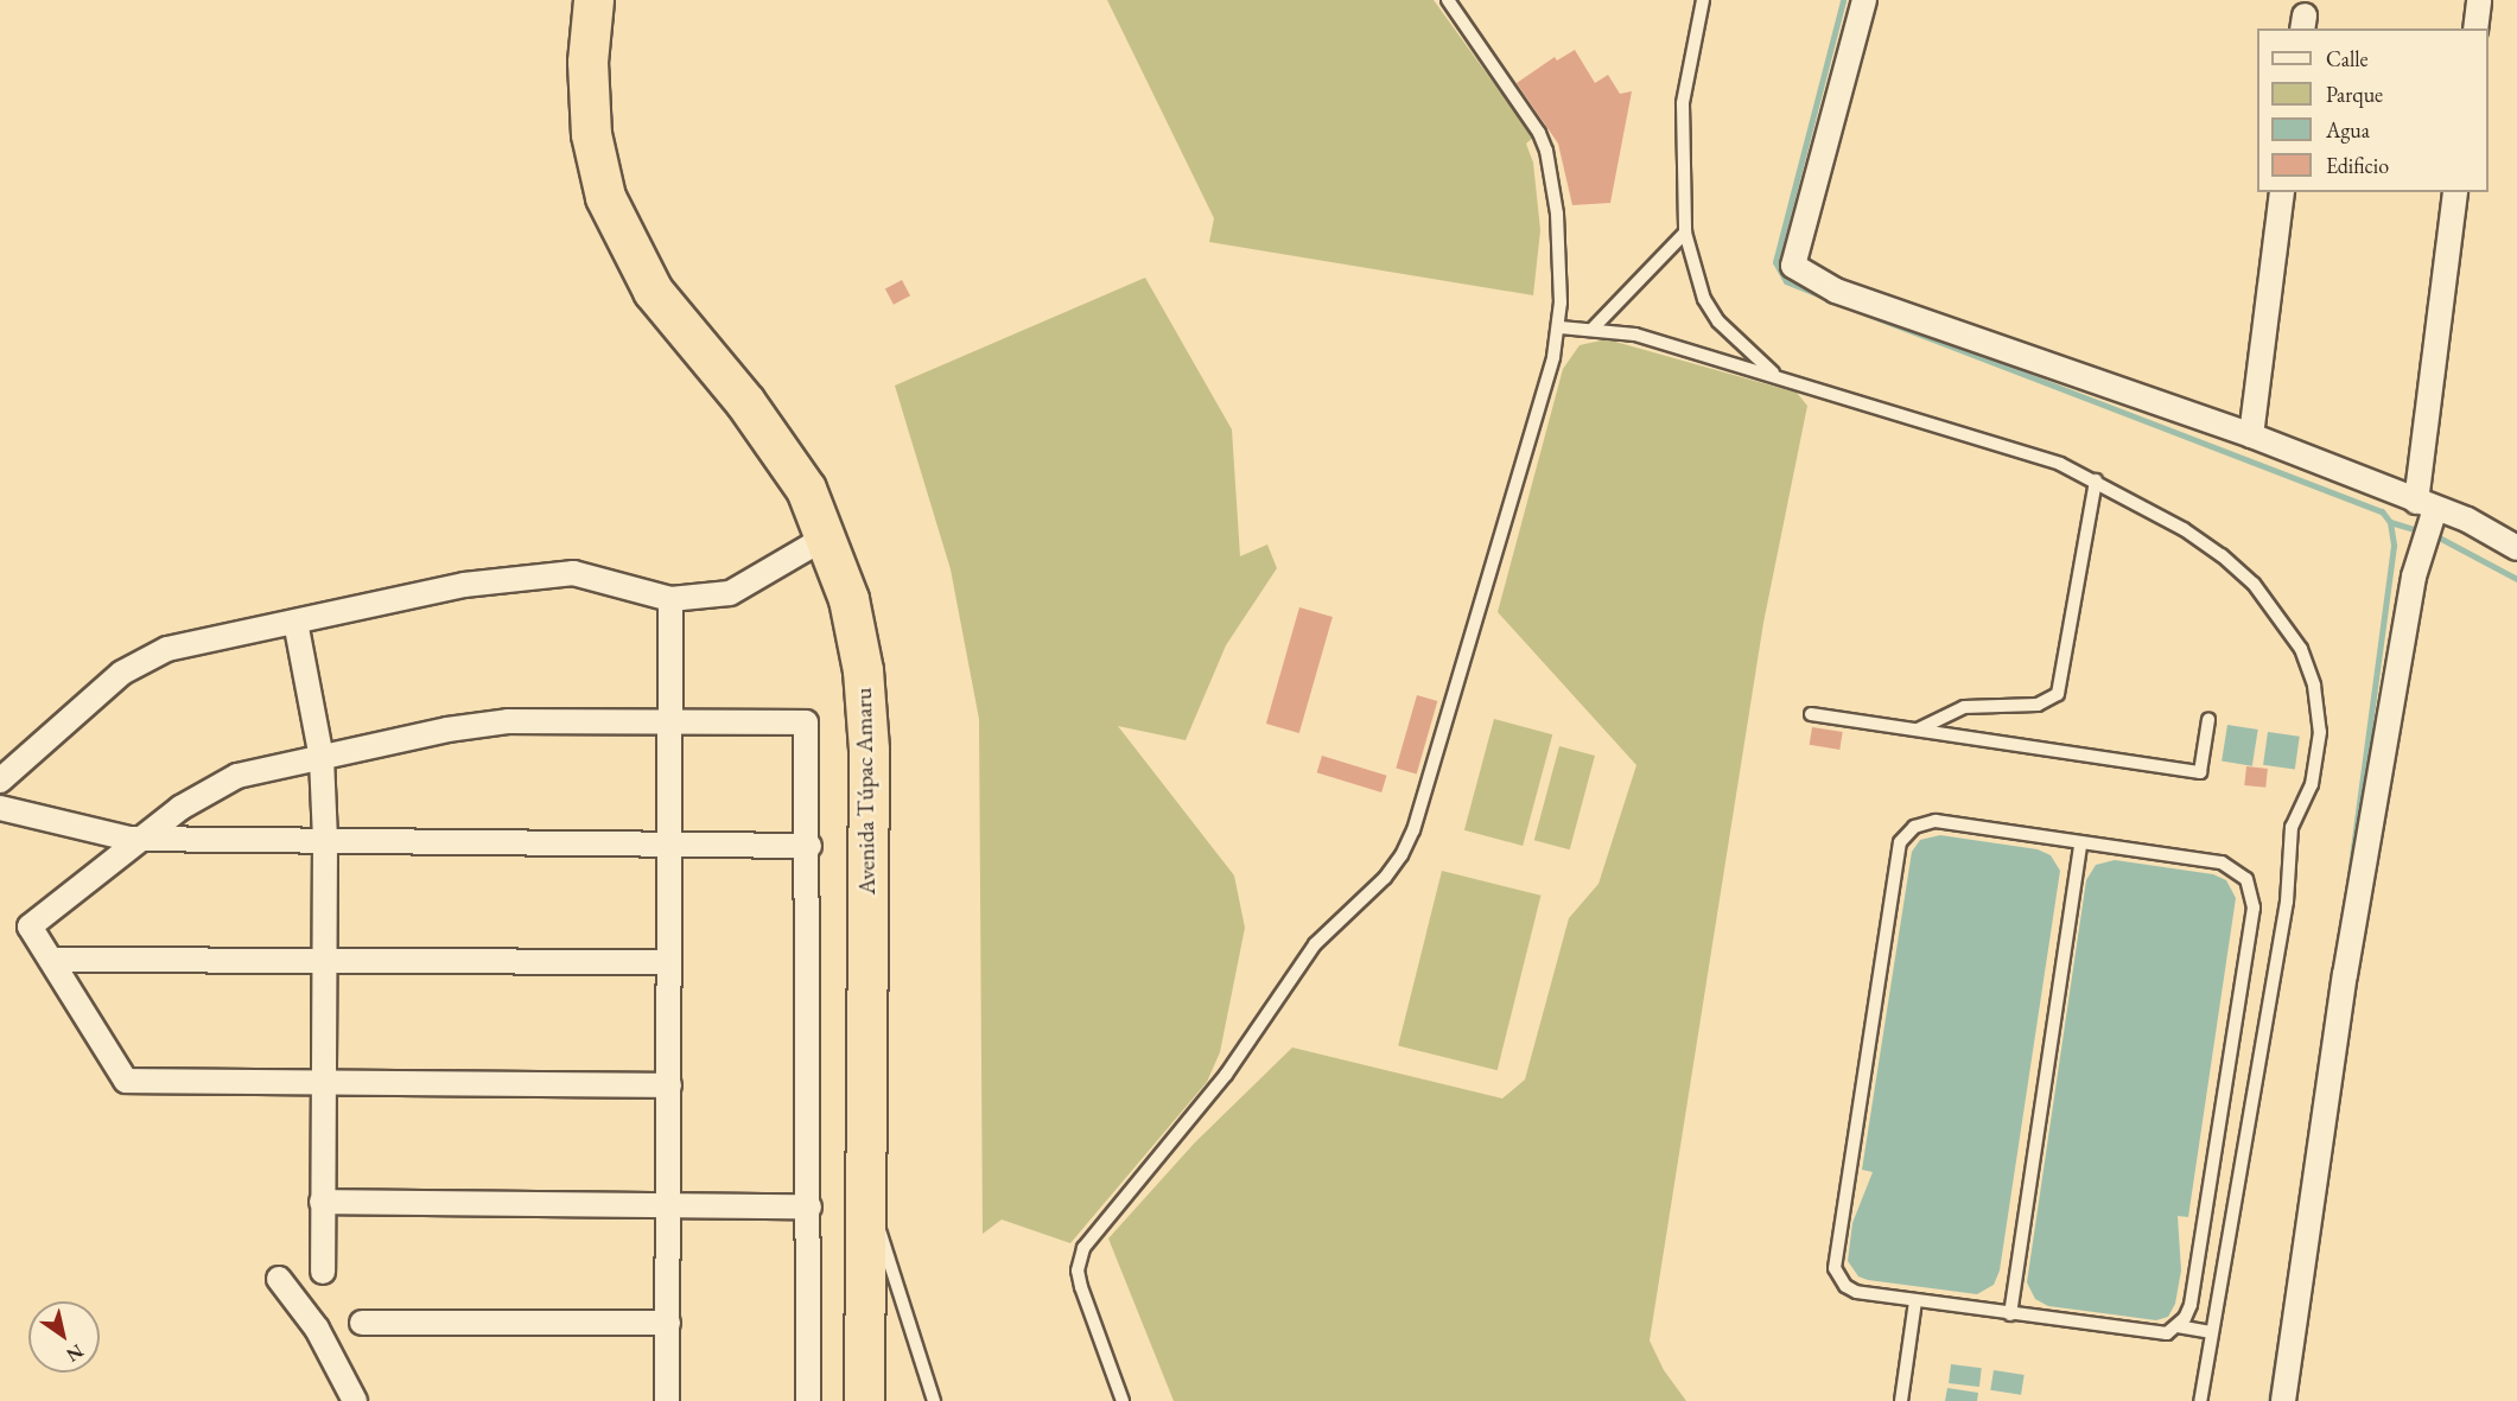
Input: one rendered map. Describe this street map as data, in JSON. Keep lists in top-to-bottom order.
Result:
{
  "streets": {
    "highway": ["Avenida Túpac Amaru"]
  },
  "legend": [
    "Calle",
    "Parque",
    "Agua",
    "Edificio"
  ],
  "north": "bottom right"
}
